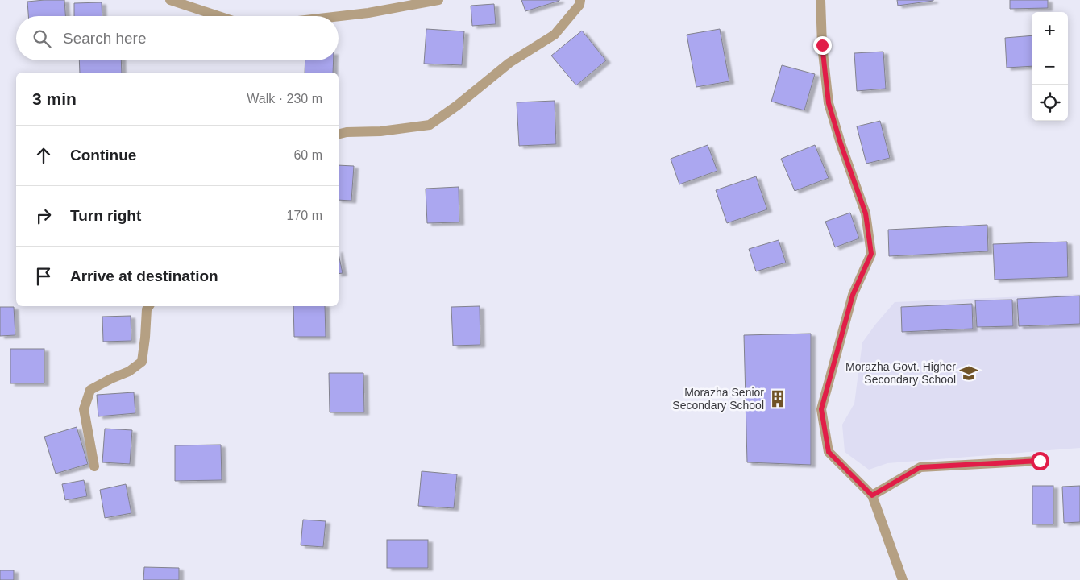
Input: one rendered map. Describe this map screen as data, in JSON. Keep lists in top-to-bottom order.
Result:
{
  "places": {
    "school or university": ["Morazha Govt. Higher Secondary School"],
    "building": ["Morazha Senior Secondary School"]
  },
  "page": {
    "map_buttons": ["+", "−"],
    "search": "Search here",
    "heading": ["3 min", "Walk · 230 m"],
    "list": [
      ["Continue", "60 m"],
      ["Turn right", "170 m"],
      "Arrive at destination"
    ]
  }
}
